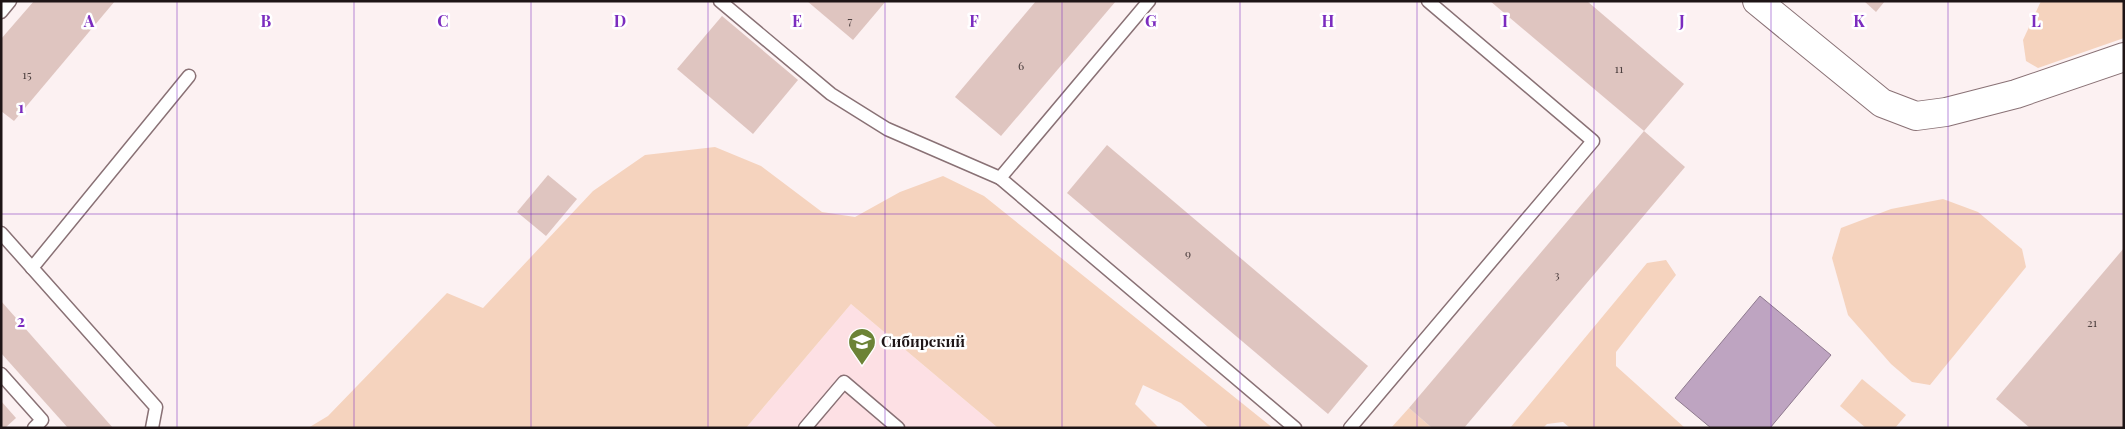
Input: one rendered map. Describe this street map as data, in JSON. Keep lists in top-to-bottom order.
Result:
{
  "places": {
    "school or university": ["Сибирский"]
  },
  "house_numbers": [
    "7",
    "6",
    "11",
    "15",
    "9",
    "3",
    "21"
  ],
  "grid": {
    "columns": [
      "A",
      "B",
      "C",
      "D",
      "E",
      "F",
      "G",
      "H",
      "I",
      "J",
      "K",
      "L"
    ],
    "rows": ["1", "2"]
  }
}
